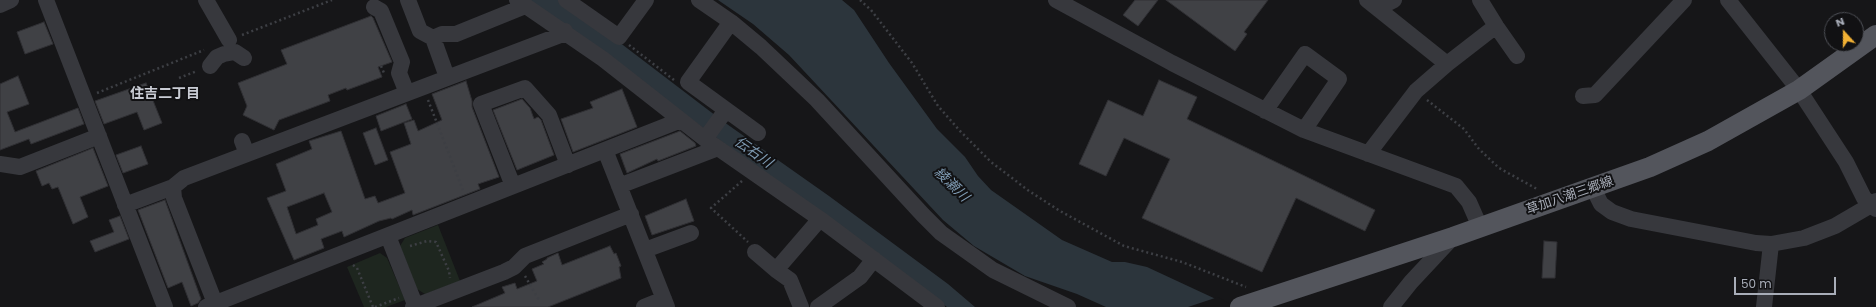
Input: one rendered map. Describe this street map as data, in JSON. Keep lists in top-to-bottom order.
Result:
{
  "streets": {
    "main road": ["草加八潮三郷線"]
  },
  "districts": ["住吉二丁目"],
  "water": ["伝右川", "綾瀬川"],
  "scale_bar": "50 m",
  "north": "top"
}
